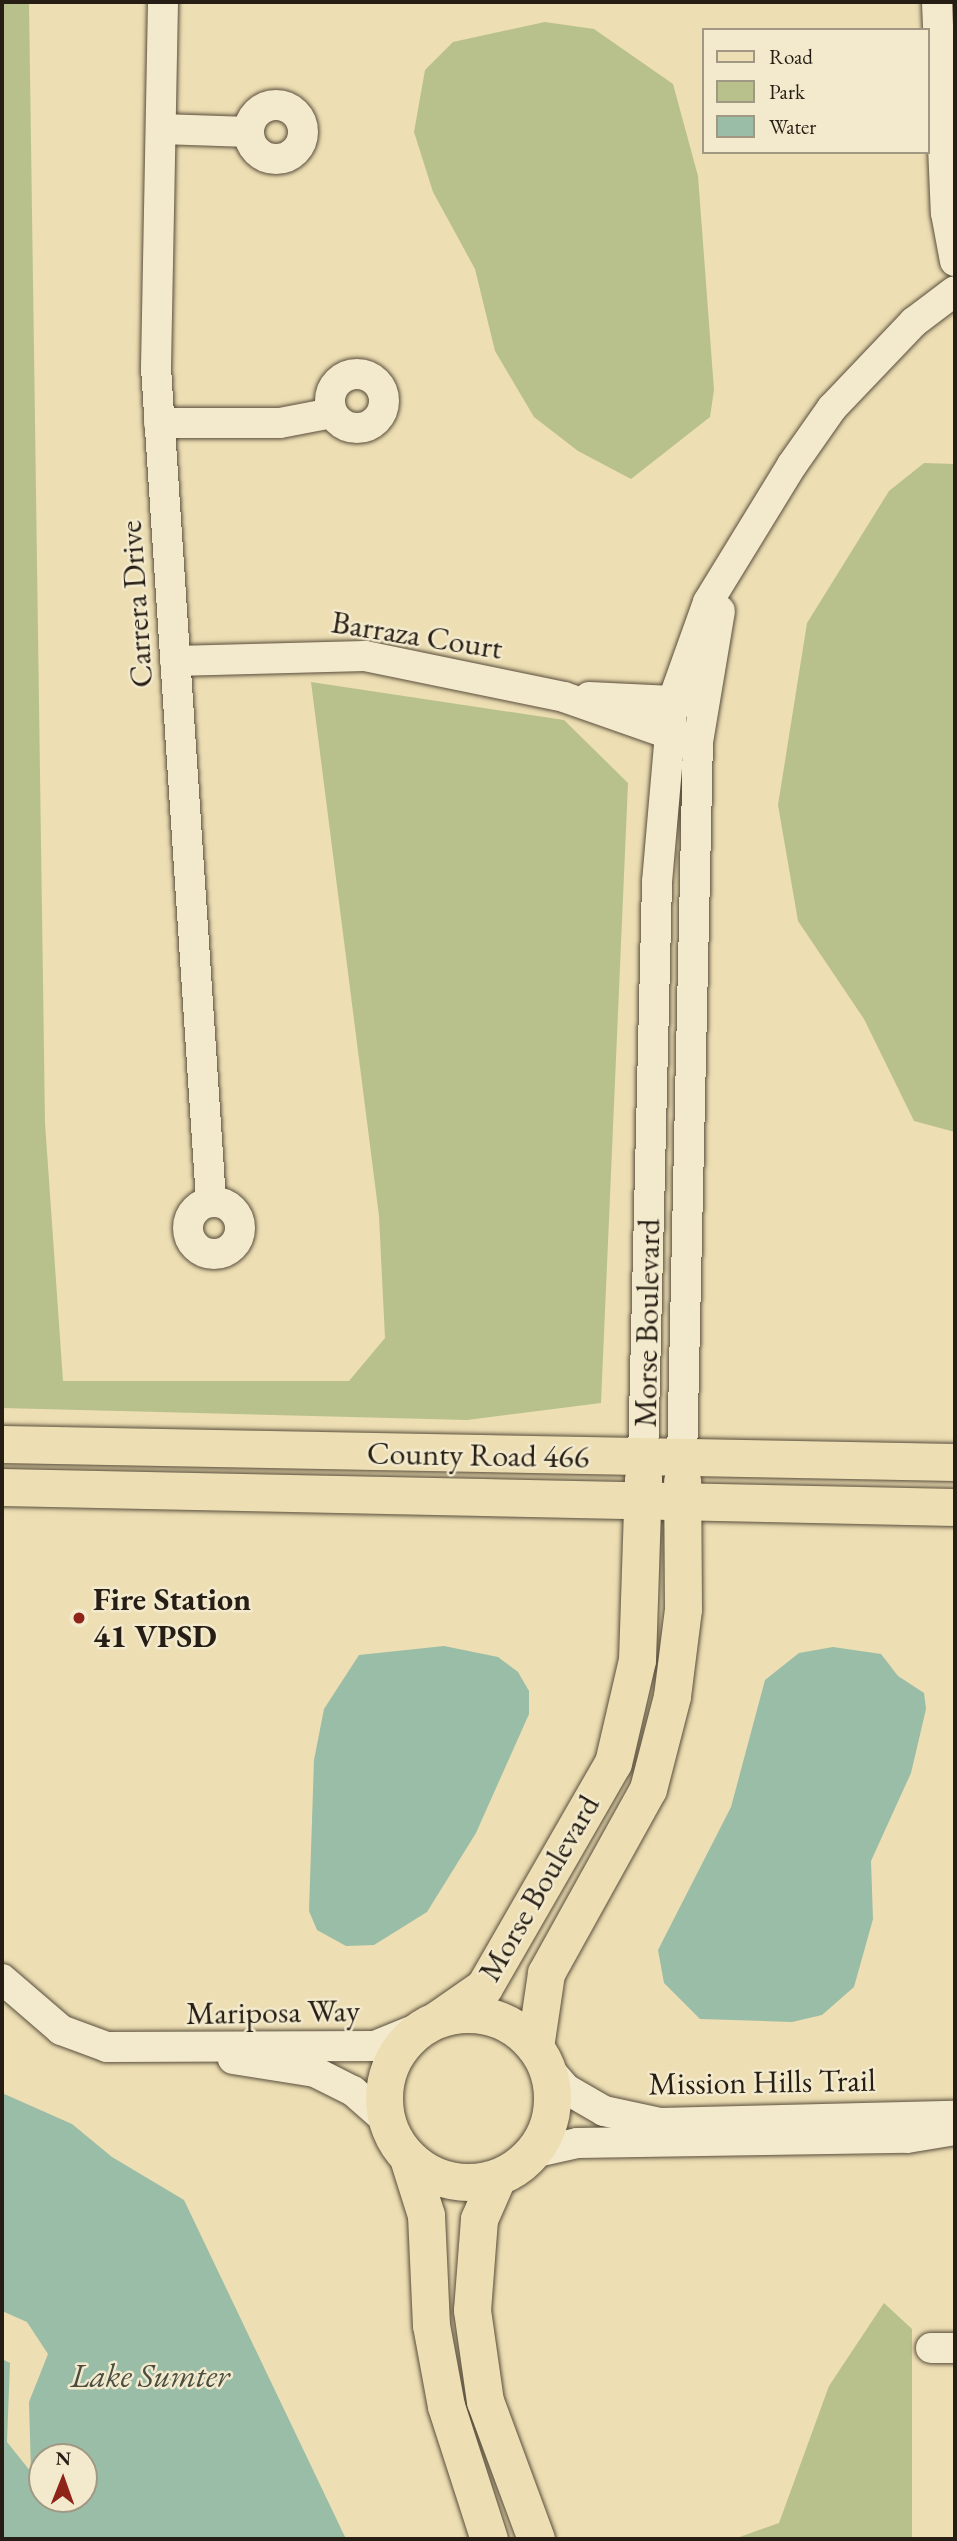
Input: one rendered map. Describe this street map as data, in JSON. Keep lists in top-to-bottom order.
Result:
{
  "streets": {
    "main road": ["Morse Boulevard", "County Road 466"],
    "street": [
      "Carrera Drive",
      "Barraza Court",
      "Mariposa Way",
      "Mission Hills Trail"
    ]
  },
  "crossings": [
    ["Carrera Drive", "Barraza Court"],
    ["Barraza Court", "Morse Boulevard"],
    ["Morse Boulevard", "County Road 466"],
    ["Morse Boulevard", "Mariposa Way"],
    ["Morse Boulevard", "Mission Hills Trail"],
    ["Mariposa Way", "Mission Hills Trail"]
  ],
  "water": ["Lake Sumter"],
  "places": ["Fire Station 41 VPSD"],
  "legend": ["Road", "Park", "Water"],
  "north": "top"
}
